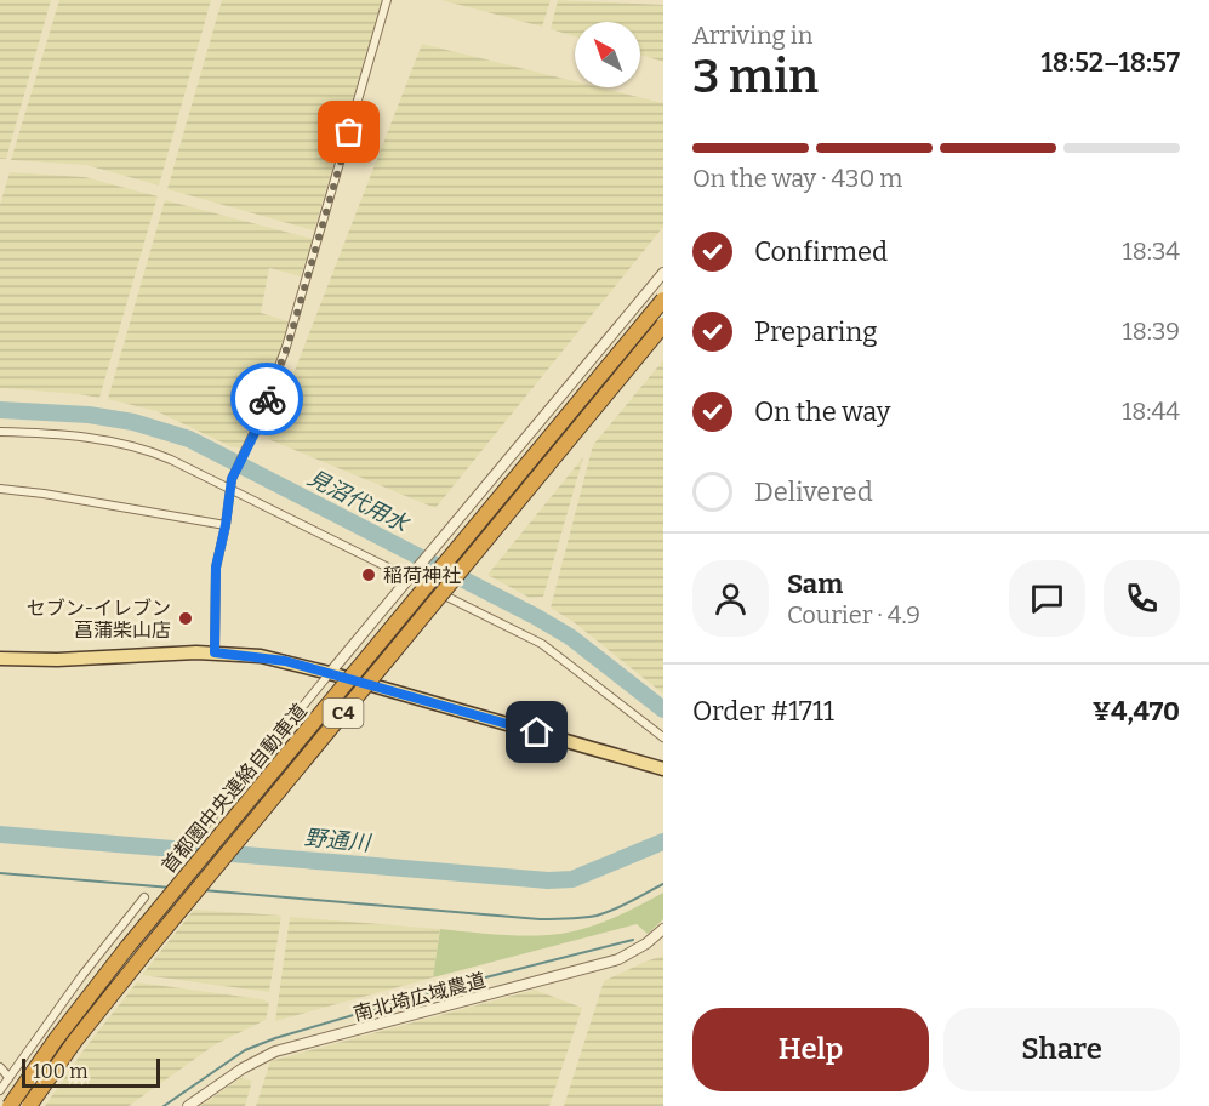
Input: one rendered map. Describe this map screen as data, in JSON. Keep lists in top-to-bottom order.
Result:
{
  "streets": {
    "highway": ["C4", "首都圏中央連絡自動車道"],
    "street": ["南北埼広域農道"]
  },
  "water": ["見沼代用水", "野通川"],
  "places": ["稲荷神社", "セブン-イレブン 菖蒲柴山店"],
  "scale_bar": "100 m",
  "north": "top left",
  "page": {
    "heading": ["3 min", "Arriving in", "18:52–18:57"],
    "panel": [
      "Sam",
      "Courier · 4.9",
      "Order #1711",
      "¥4,470"
    ],
    "bar": "On the way · 430 m",
    "list": [
      ["Confirmed", "18:34"],
      ["Preparing", "18:39"],
      ["On the way", "18:44"],
      "Delivered"
    ],
    "buttons": ["Help", "Share"],
    "scale": "100 m"
  }
}
